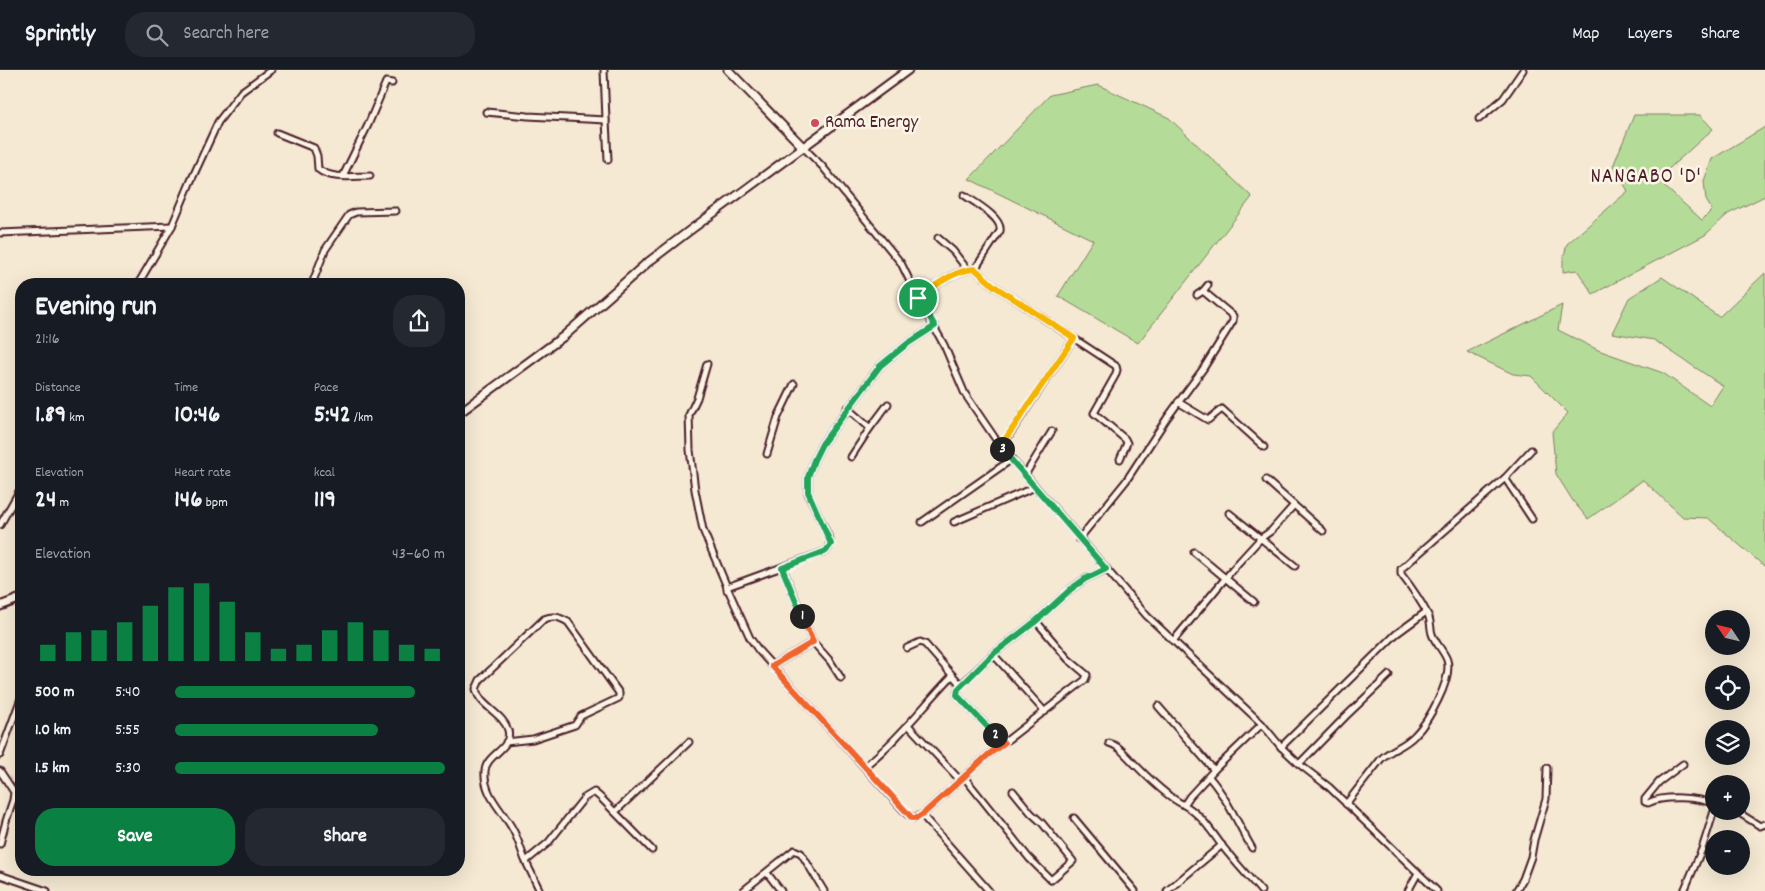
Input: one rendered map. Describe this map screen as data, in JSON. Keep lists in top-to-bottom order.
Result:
{
  "districts": ["NANGABO 'D'"],
  "places": ["Rama Energy"],
  "north": "top left",
  "page": {
    "header": "Sprintly",
    "search": "Search here",
    "nav": ["Map", "Layers", "Share"],
    "heading": ["Evening run", "21:16"],
    "stats": [
      ["Distance", "1.89 km"],
      ["Time", "10:46"],
      ["Pace", "5:42 /km"],
      ["Elevation", "24 m"],
      ["Heart rate", "146 bpm"],
      ["kcal", "119"]
    ],
    "pins": ["3", "1", "2"],
    "chart": ["Elevation", "43–60 m"],
    "map_buttons": ["+", "−"],
    "list": [
      {
        "name": "500 m",
        "note": "5:40"
      },
      {
        "name": "1.0 km",
        "note": "5:55"
      },
      {
        "name": "1.5 km",
        "note": "5:30"
      }
    ],
    "buttons": ["Save", "Share"]
  }
}
